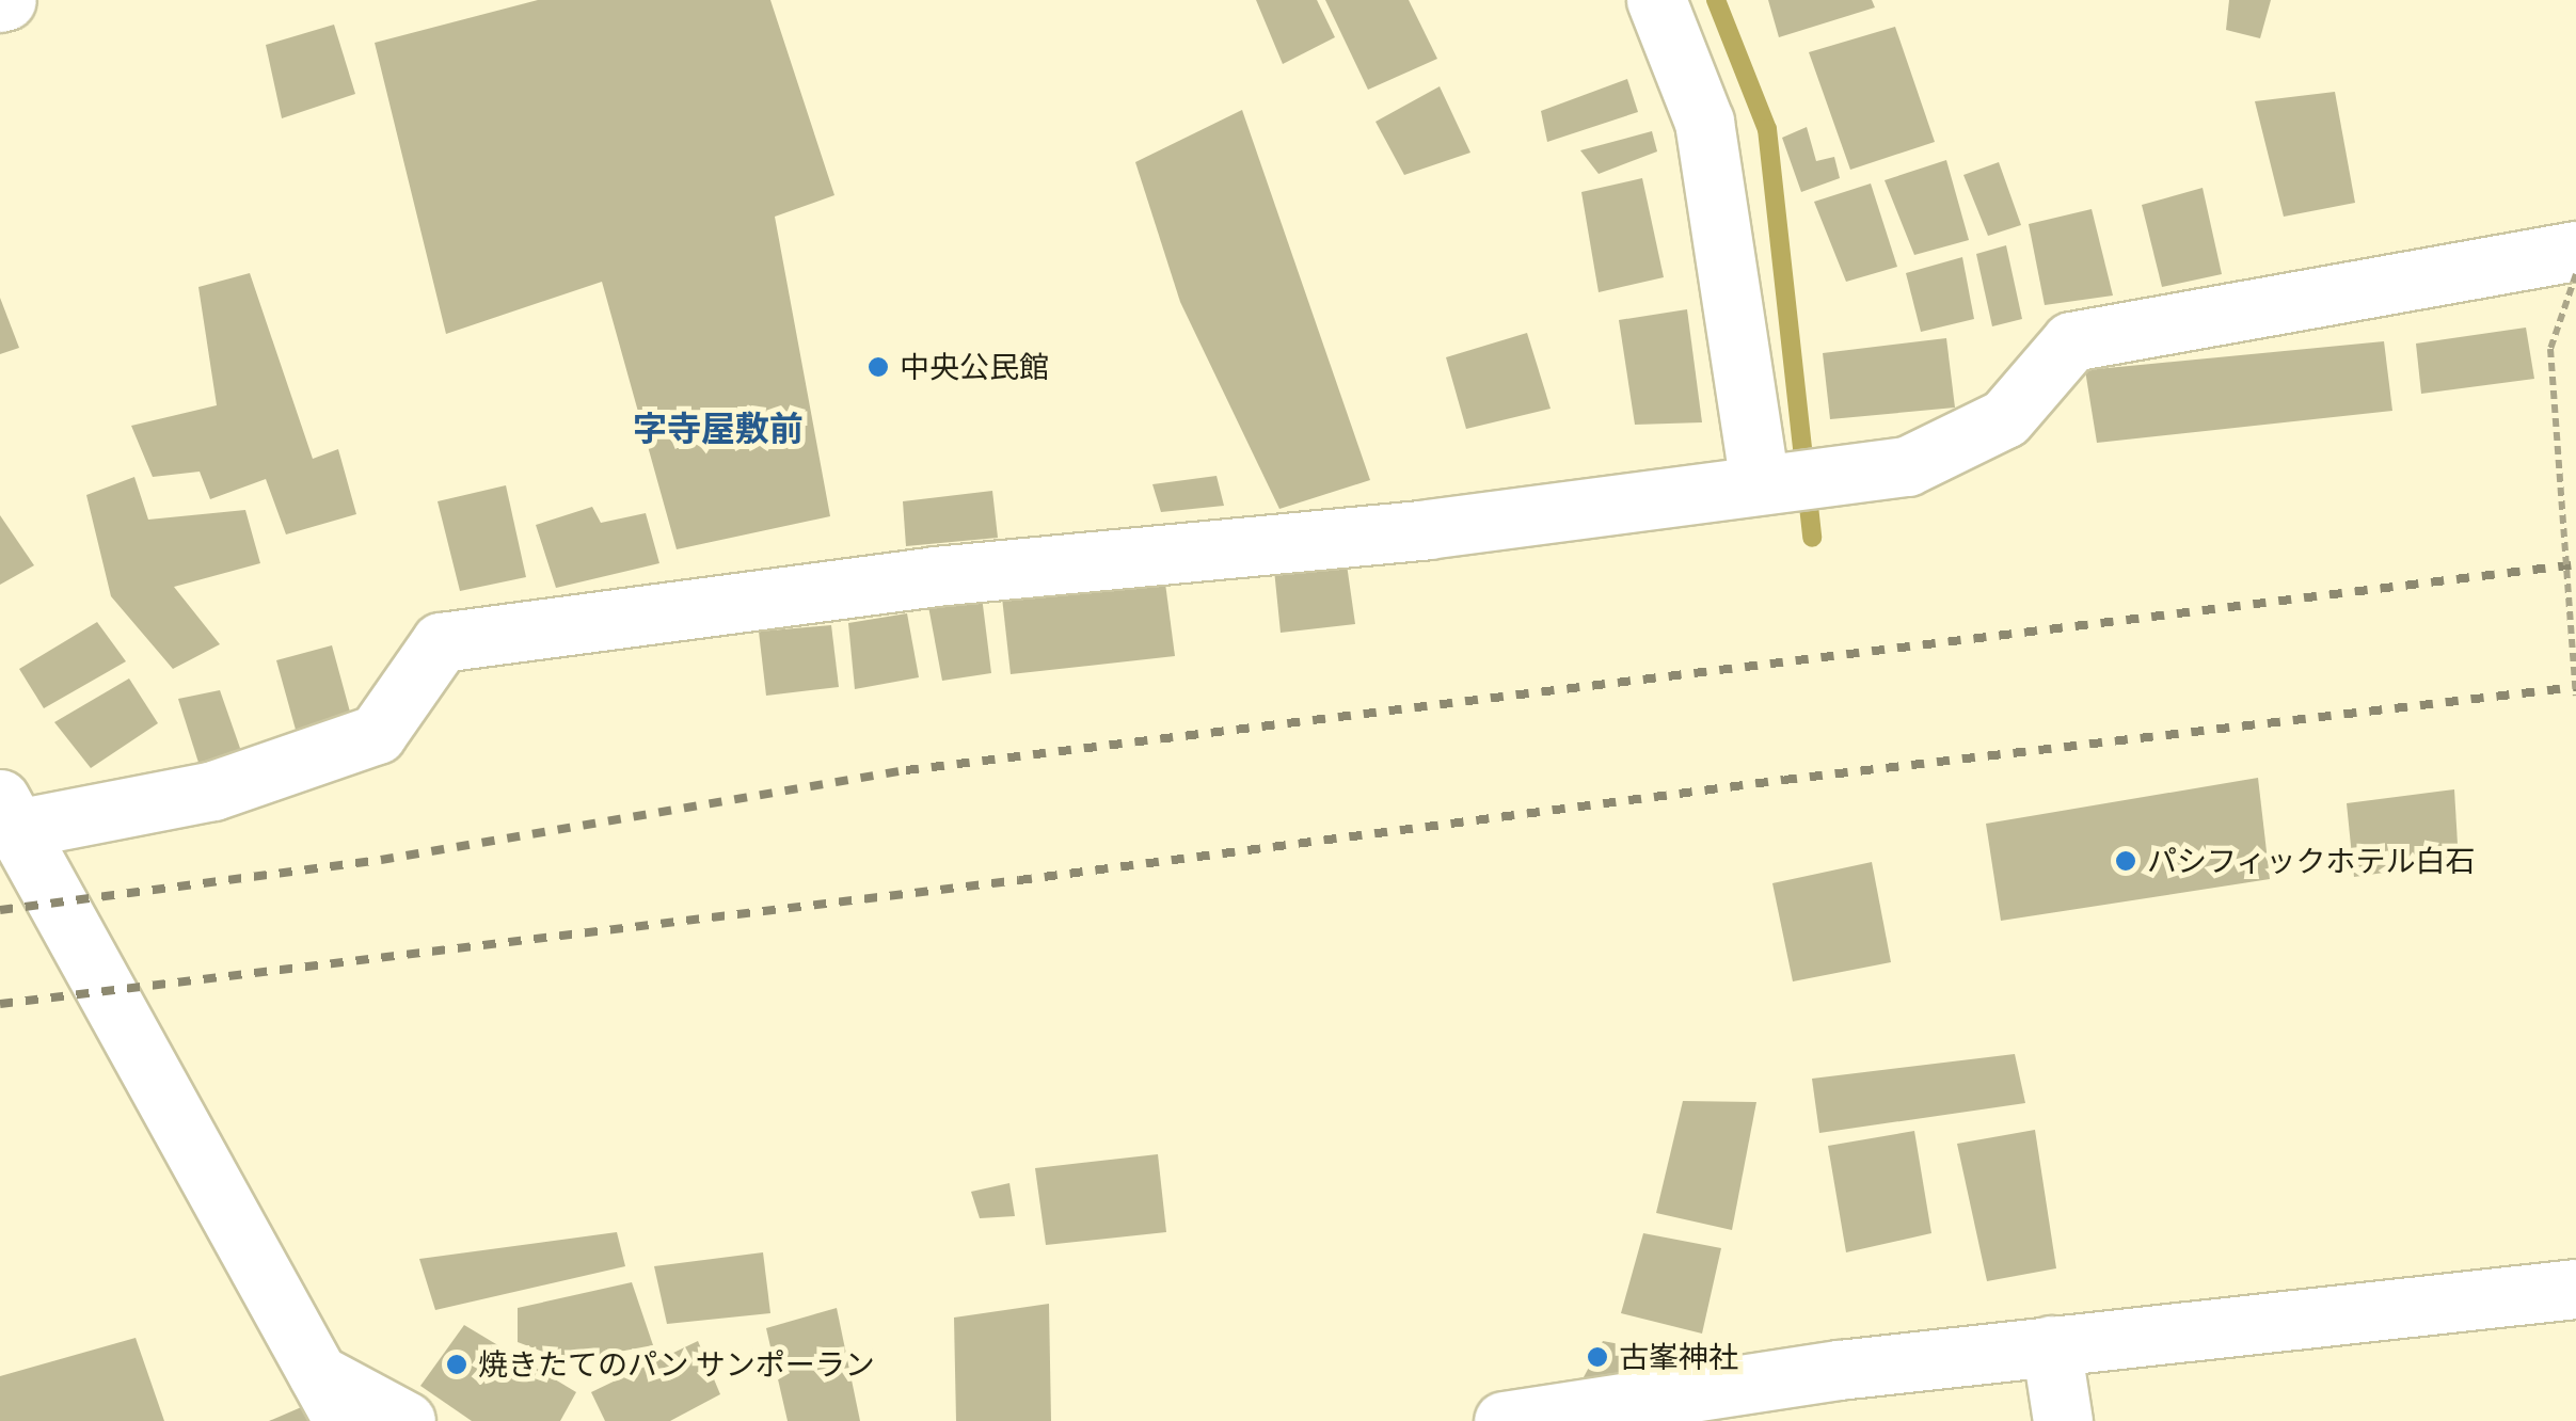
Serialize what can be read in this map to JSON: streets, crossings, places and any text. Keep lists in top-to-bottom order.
{
  "districts": ["字寺屋敷前"],
  "places": [
    "中央公民館",
    "パシフィックホテル白石",
    "古峯神社",
    "焼きたてのパン サンポーラン"
  ]
}
